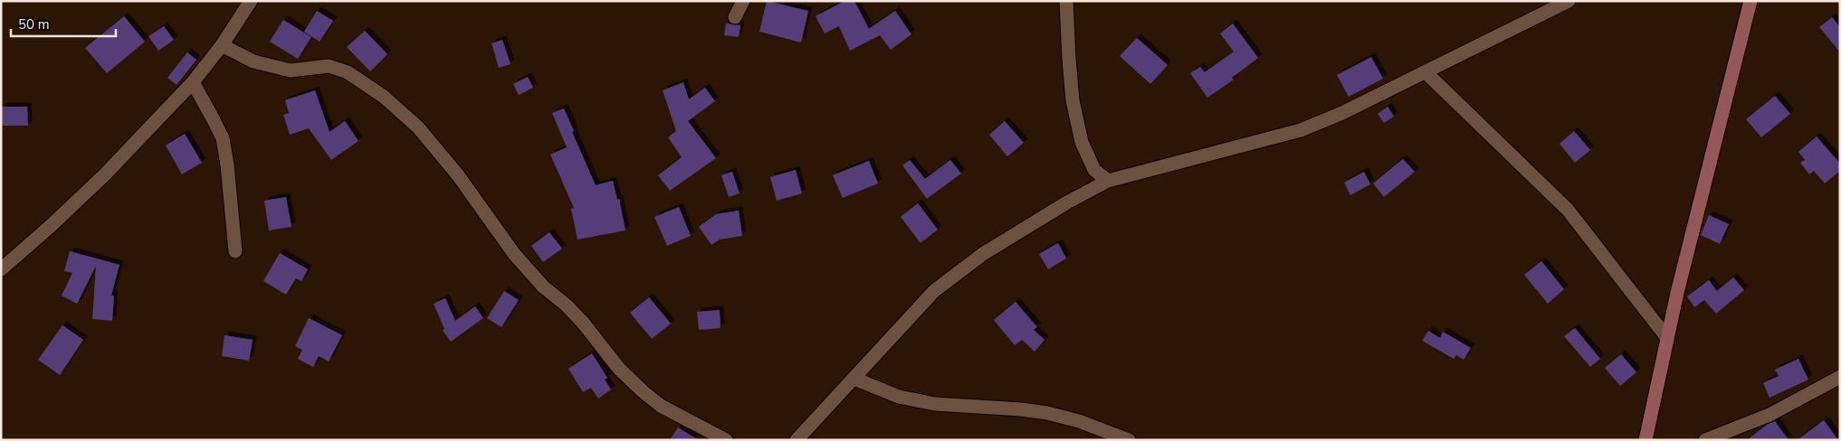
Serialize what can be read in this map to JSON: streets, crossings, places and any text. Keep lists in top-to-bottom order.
{
  "scale_bar": "50 m"
}
